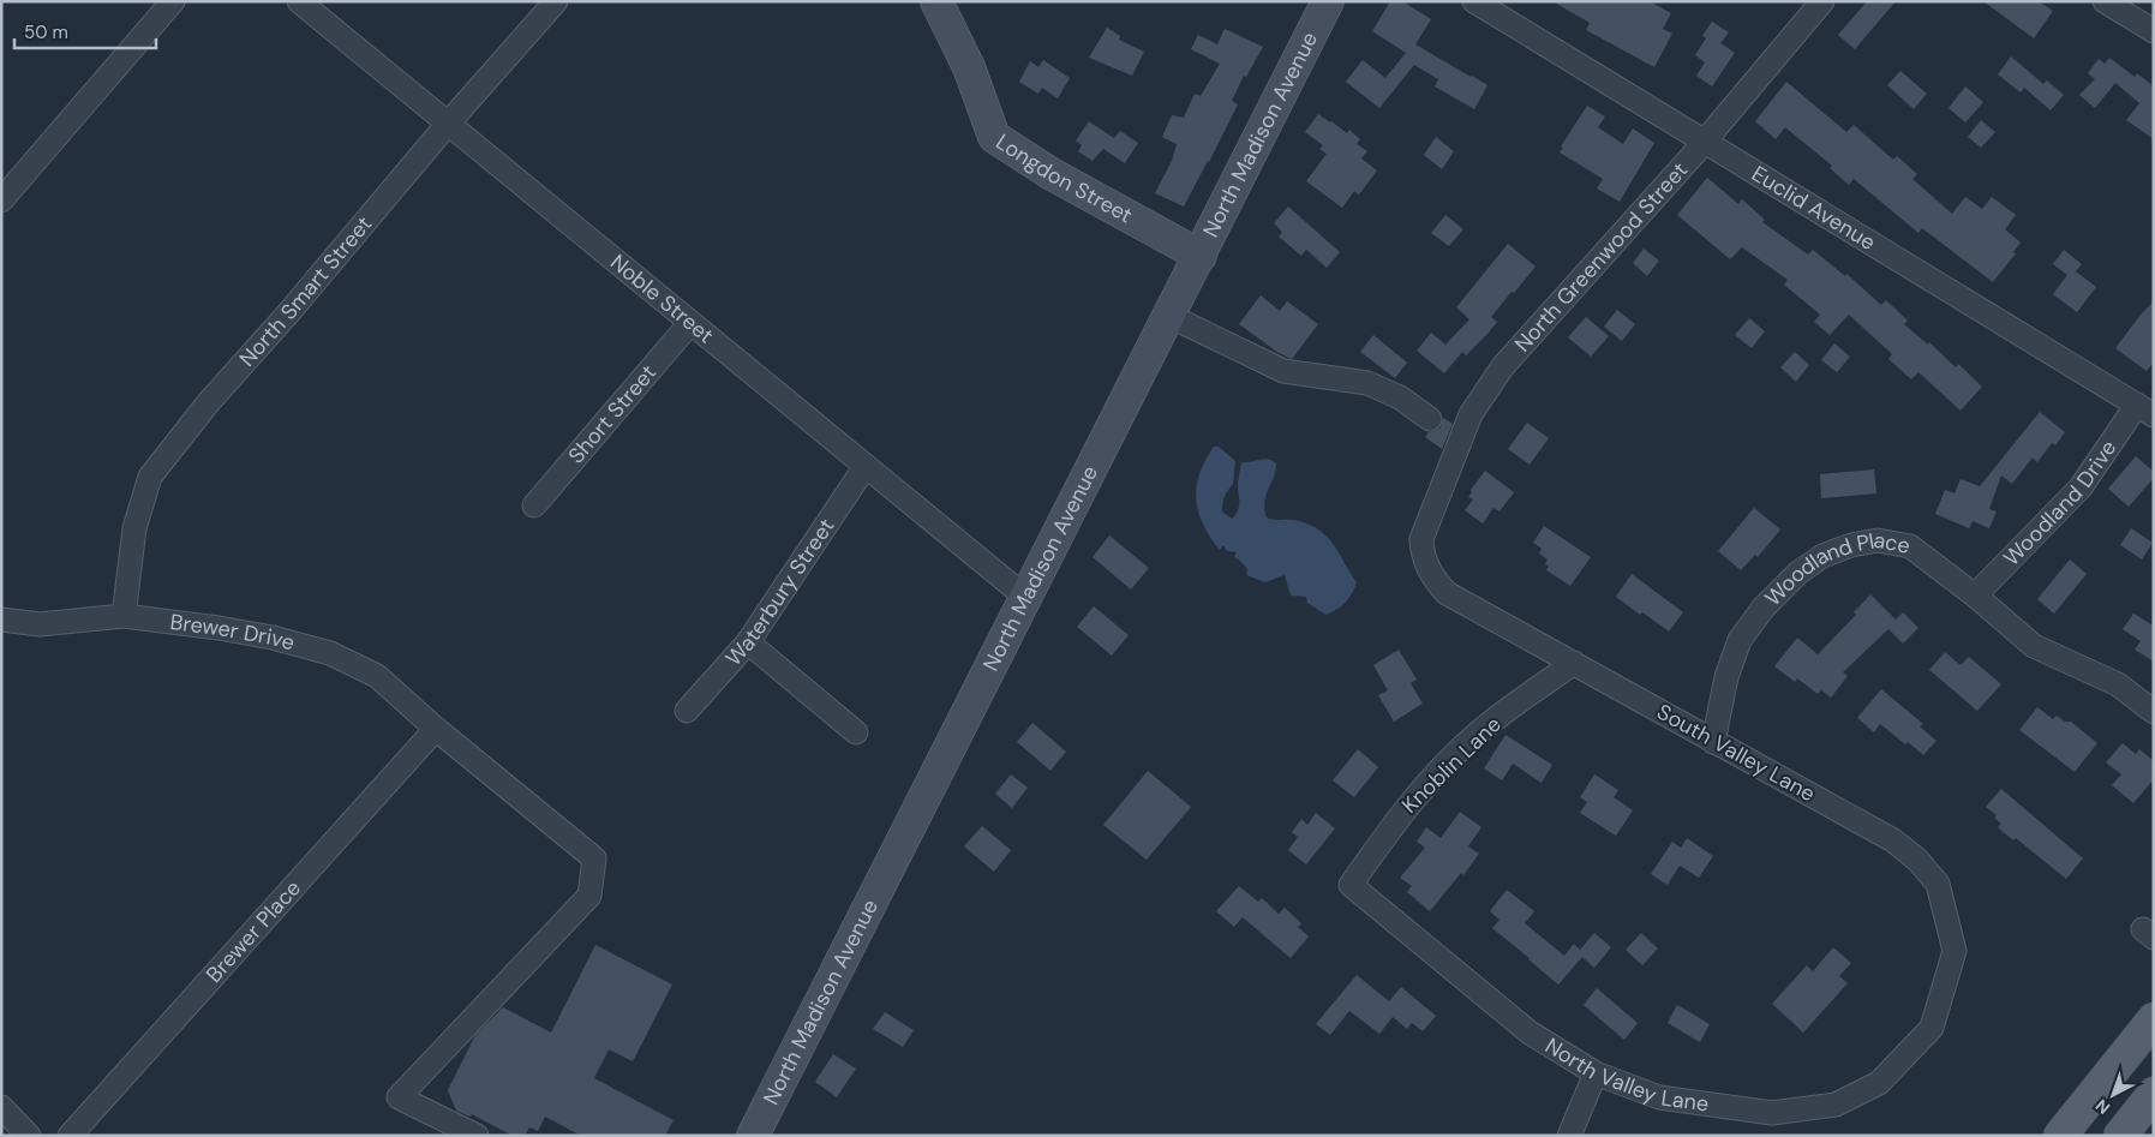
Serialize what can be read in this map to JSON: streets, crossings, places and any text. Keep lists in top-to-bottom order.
{
  "streets": {
    "main road": ["North Madison Avenue", "Longdon Street"],
    "street": [
      "Euclid Avenue",
      "North Greenwood Street",
      "North Smart Street",
      "Noble Street",
      "Short Street",
      "Woodland Drive",
      "Woodland Place",
      "Waterbury Street",
      "Brewer Drive",
      "South Valley Lane",
      "Knoblin Lane",
      "Brewer Place",
      "North Valley Lane"
    ]
  },
  "crossings": [
    ["North Madison Avenue", "Longdon Street"],
    ["North Madison Avenue", "Noble Street"],
    ["Euclid Avenue", "North Greenwood Street"],
    ["Euclid Avenue", "Woodland Drive"],
    ["North Greenwood Street", "South Valley Lane"],
    ["North Smart Street", "Noble Street"],
    ["North Smart Street", "Brewer Drive"],
    ["Noble Street", "Short Street"],
    ["Noble Street", "Waterbury Street"],
    ["Woodland Drive", "Woodland Place"],
    ["Woodland Place", "South Valley Lane"],
    ["Brewer Drive", "Brewer Place"],
    ["South Valley Lane", "Knoblin Lane"],
    ["South Valley Lane", "North Valley Lane"],
    ["Knoblin Lane", "North Valley Lane"]
  ],
  "scale_bar": "50 m",
  "north": "bottom left"
}
